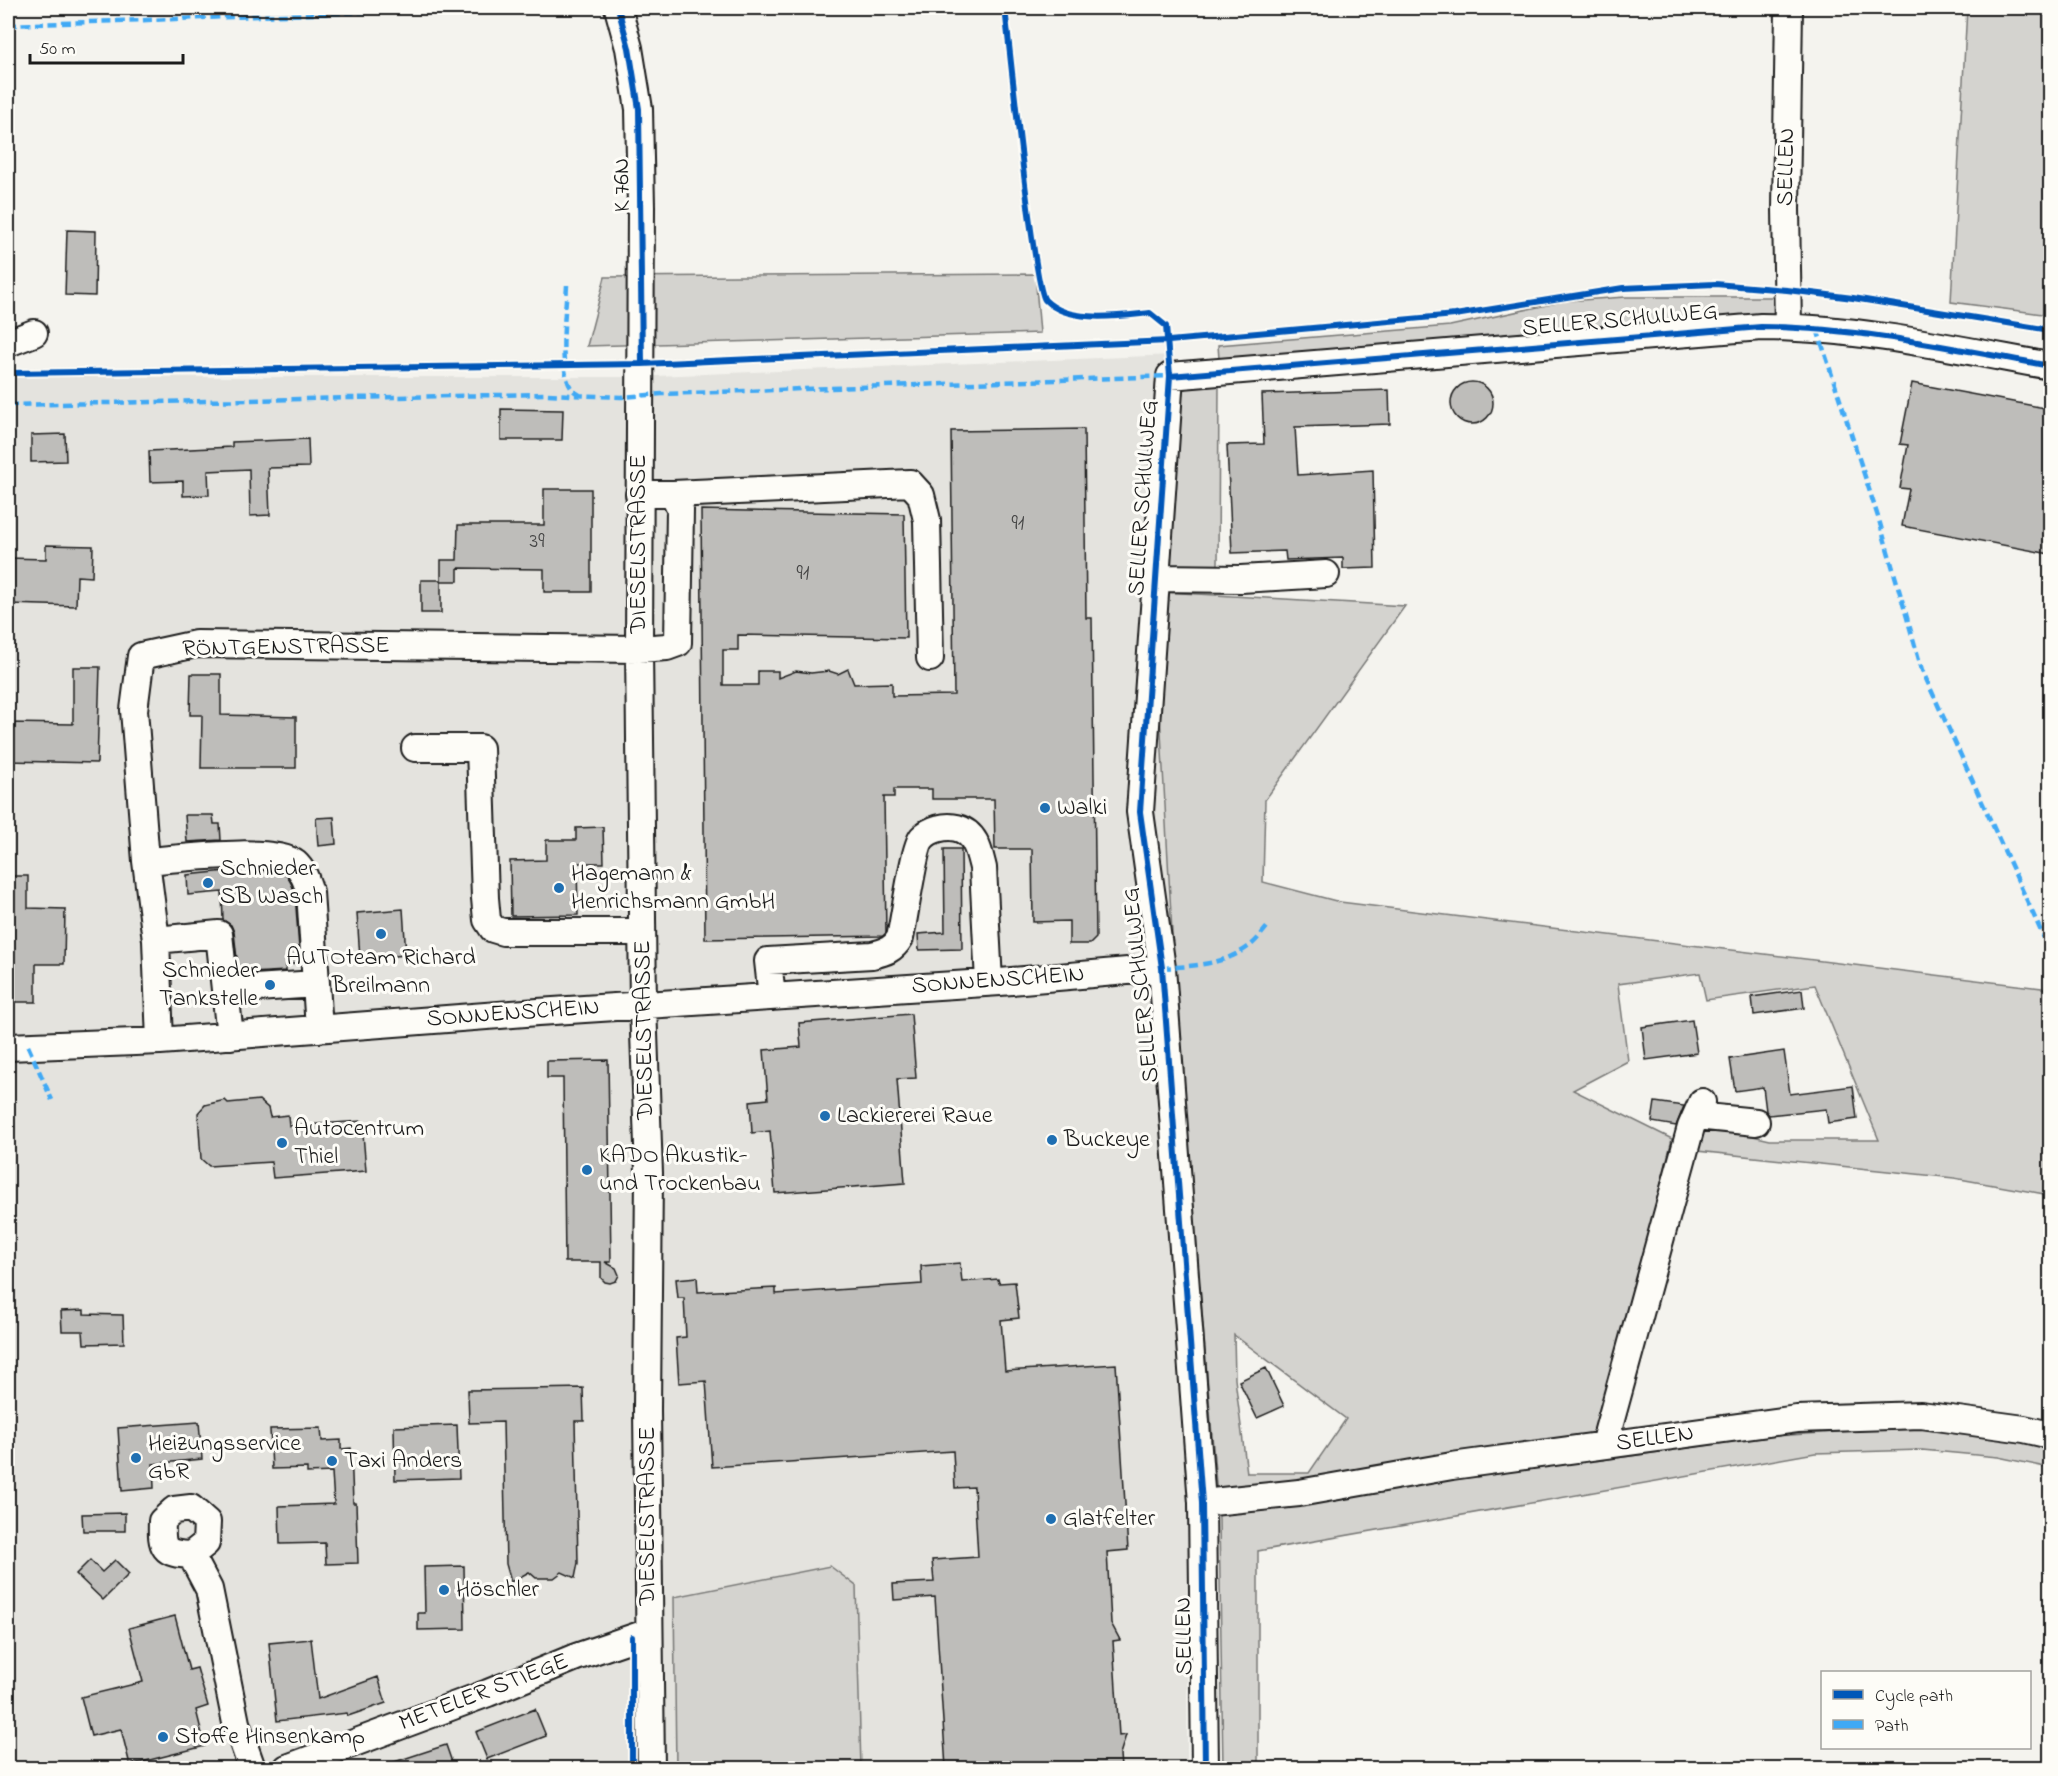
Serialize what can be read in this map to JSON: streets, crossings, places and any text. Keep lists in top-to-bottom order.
{
  "streets": {
    "street": [
      "SELLEN",
      "K 76N",
      "SELLER SCHULWEG",
      "DIESELSTRASSE",
      "RÖNTGENSTRASSE",
      "SONNENSCHEIN",
      "METELER STIEGE"
    ]
  },
  "crossings": [
    ["SELLEN", "SELLER SCHULWEG"],
    ["K 76N", "DIESELSTRASSE"],
    ["SELLER SCHULWEG", "SONNENSCHEIN"],
    ["DIESELSTRASSE", "RÖNTGENSTRASSE"],
    ["DIESELSTRASSE", "SONNENSCHEIN"],
    ["DIESELSTRASSE", "METELER STIEGE"],
    ["RÖNTGENSTRASSE", "SONNENSCHEIN"]
  ],
  "places": [
    "Walki",
    "Schnieder SB Wasch",
    "Hagemann & Henrichsmann GmbH",
    "AUTOteam Richard Breilmann",
    "Schnieder Tankstelle",
    "Lackiererei Raue",
    "Buckeye",
    "Autocentrum Thiel",
    "KADO Akustik- und Trockenbau",
    "Heizungsservice GbR",
    "Taxi Anders",
    "Glatfelter",
    "Höschler",
    "Stoffe Hinsenkamp"
  ],
  "house_numbers": ["91", "39", "91"],
  "legend": ["Cycle path", "Path"],
  "scale_bar": "50 m"
}
